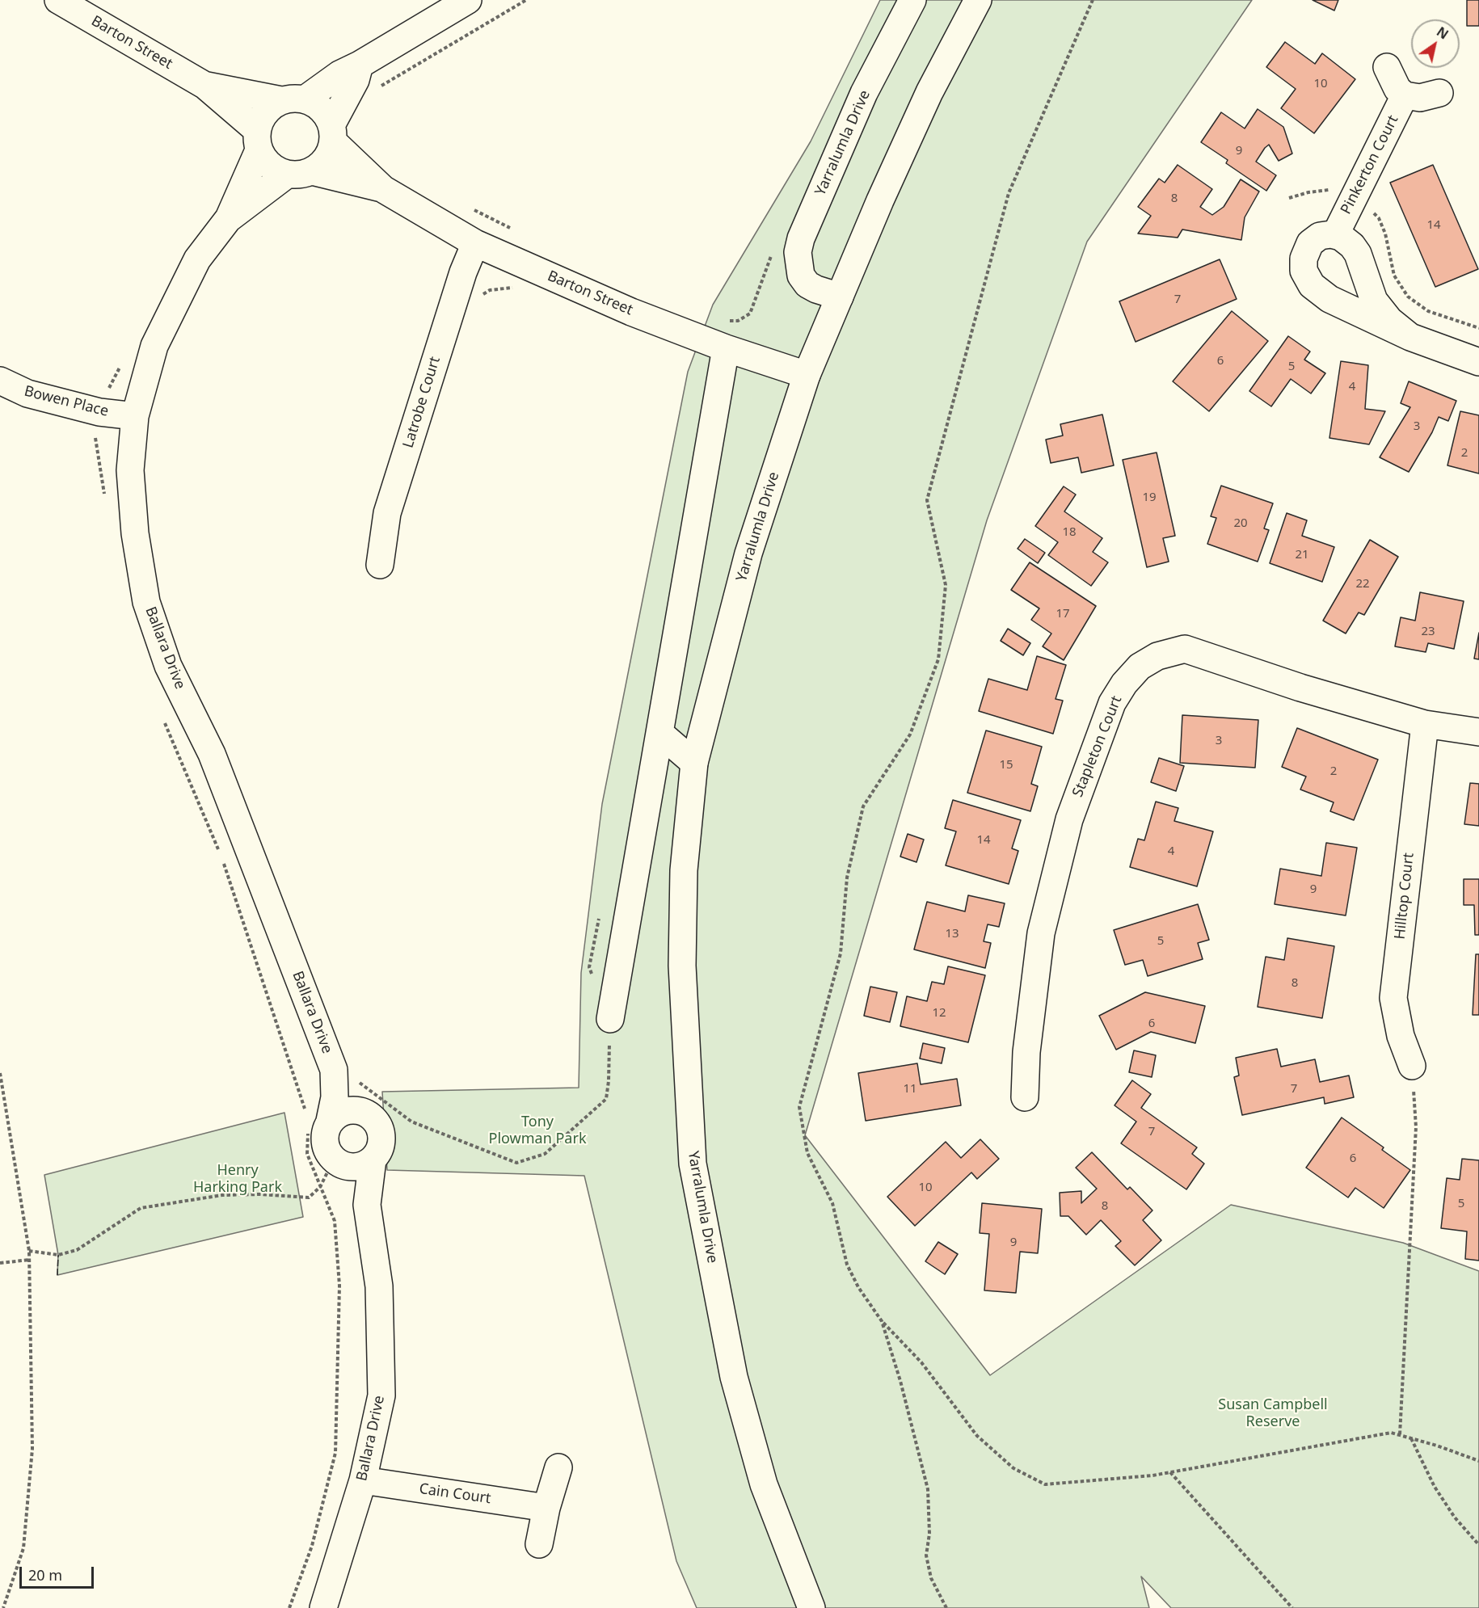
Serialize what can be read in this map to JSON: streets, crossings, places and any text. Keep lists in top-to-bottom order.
{
  "streets": {
    "street": [
      "Barton Street",
      "Yarralumla Drive",
      "Pinkerton Court",
      "Bowen Place",
      "Latrobe Court",
      "Ballara Drive",
      "Stapleton Court",
      "Hilltop Court",
      "Cain Court"
    ]
  },
  "crossings": [
    ["Barton Street", "Yarralumla Drive"],
    ["Barton Street", "Latrobe Court"],
    ["Barton Street", "Ballara Drive"],
    ["Bowen Place", "Ballara Drive"],
    ["Ballara Drive", "Cain Court"],
    ["Stapleton Court", "Hilltop Court"]
  ],
  "parks": ["Tony Plowman Park", "Henry Harking Park", "Susan Campbell Reserve"],
  "house_numbers": [
    "10",
    "9",
    "8",
    "14",
    "7",
    "6",
    "5",
    "4",
    "3",
    "2",
    "19",
    "20",
    "18",
    "21",
    "22",
    "17",
    "23",
    "3",
    "15",
    "2",
    "14",
    "4",
    "9",
    "13",
    "5",
    "8",
    "12",
    "6",
    "11",
    "7",
    "7",
    "6",
    "10",
    "5",
    "8",
    "9"
  ],
  "scale_bar": "20 m",
  "north": "top right"
}
